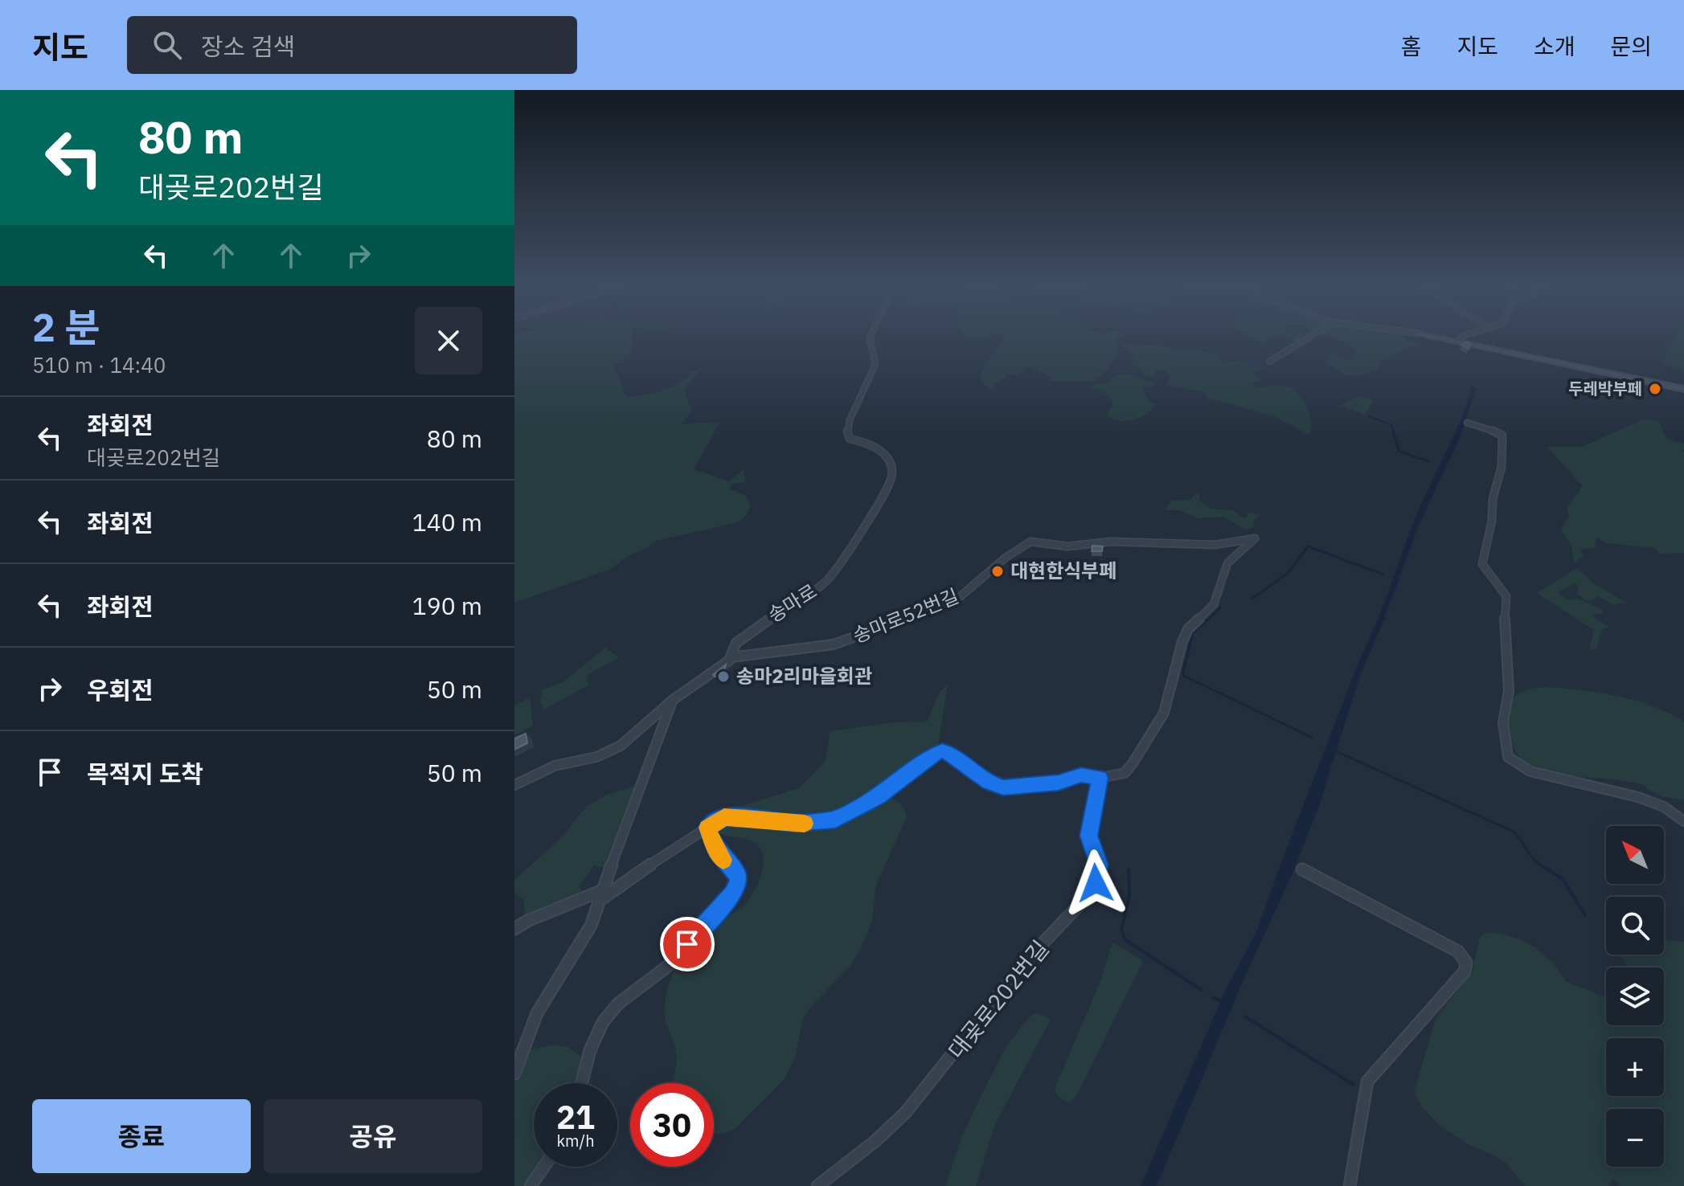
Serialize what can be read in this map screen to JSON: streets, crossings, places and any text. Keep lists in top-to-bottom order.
{
  "streets": {
    "street": ["송마로", "송마로52번길", "대곶로202번길"]
  },
  "crossings": [
    ["송마로", "송마로52번길"],
    ["송마로52번길", "대곶로202번길"]
  ],
  "places": ["두레박부페", "대현한식부페", "송마2리마을회관"],
  "north": "top left",
  "page": {
    "header": "지도",
    "search": "장소 검색",
    "nav": [
      "홈",
      "지도",
      "소개",
      "문의"
    ],
    "turn": ["80 m", "대곶로202번길"],
    "heading": ["2 분", "510 m · 14:40"],
    "list": [
      {
        "name": "좌회전",
        "note": "대곶로202번길",
        "value": "80 m"
      },
      {
        "name": "좌회전",
        "value": "140 m"
      },
      {
        "name": "좌회전",
        "value": "190 m"
      },
      {
        "name": "우회전",
        "value": "50 m"
      },
      {
        "name": "목적지 도착",
        "value": "50 m"
      }
    ],
    "map_buttons": ["+", "−"],
    "speed": "21 km/h",
    "limit": "30",
    "buttons": ["종료", "공유"]
  }
}
